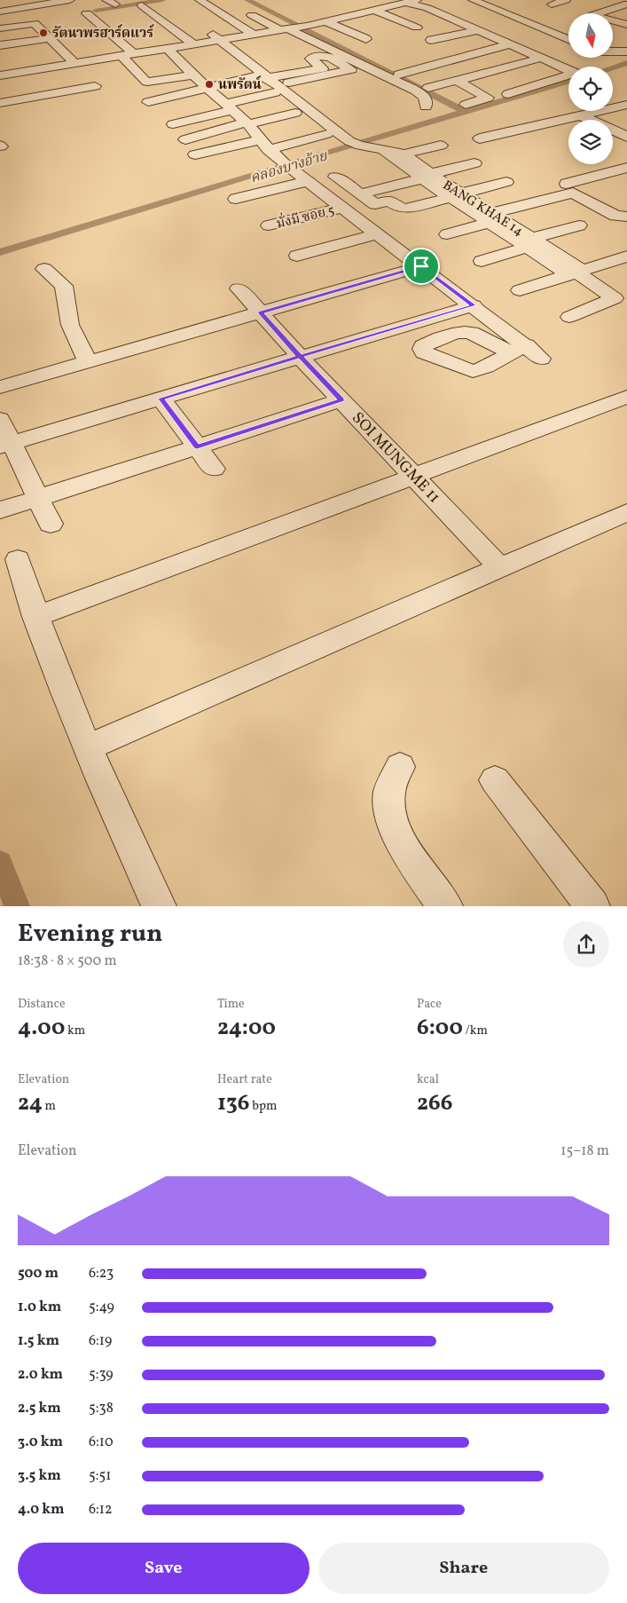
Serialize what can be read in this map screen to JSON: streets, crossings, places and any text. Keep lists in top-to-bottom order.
{
  "streets": {
    "street": ["BANG KHAE 14", "มั่งมี ซอย 5", "SOI MUNGME 11"]
  },
  "water": ["คลองบางอ้าย"],
  "places": ["รัตนาพรฮาร์ดแวร์", "นพรัตน์"],
  "north": "bottom",
  "page": {
    "heading": ["Evening run", "18:38 · 8 × 500 m"],
    "stats": [
      ["Distance", "4.00 km"],
      ["Time", "24:00"],
      ["Pace", "6:00 /km"],
      ["Elevation", "24 m"],
      ["Heart rate", "136 bpm"],
      ["kcal", "266"]
    ],
    "chart": ["Elevation", "15–18 m"],
    "list": [
      {
        "name": "500 m",
        "note": "6:23"
      },
      {
        "name": "1.0 km",
        "note": "5:49"
      },
      {
        "name": "1.5 km",
        "note": "6:19"
      },
      {
        "name": "2.0 km",
        "note": "5:39"
      },
      {
        "name": "2.5 km",
        "note": "5:38"
      },
      {
        "name": "3.0 km",
        "note": "6:10"
      },
      {
        "name": "3.5 km",
        "note": "5:51"
      },
      {
        "name": "4.0 km",
        "note": "6:12"
      }
    ],
    "buttons": ["Save", "Share"]
  }
}
